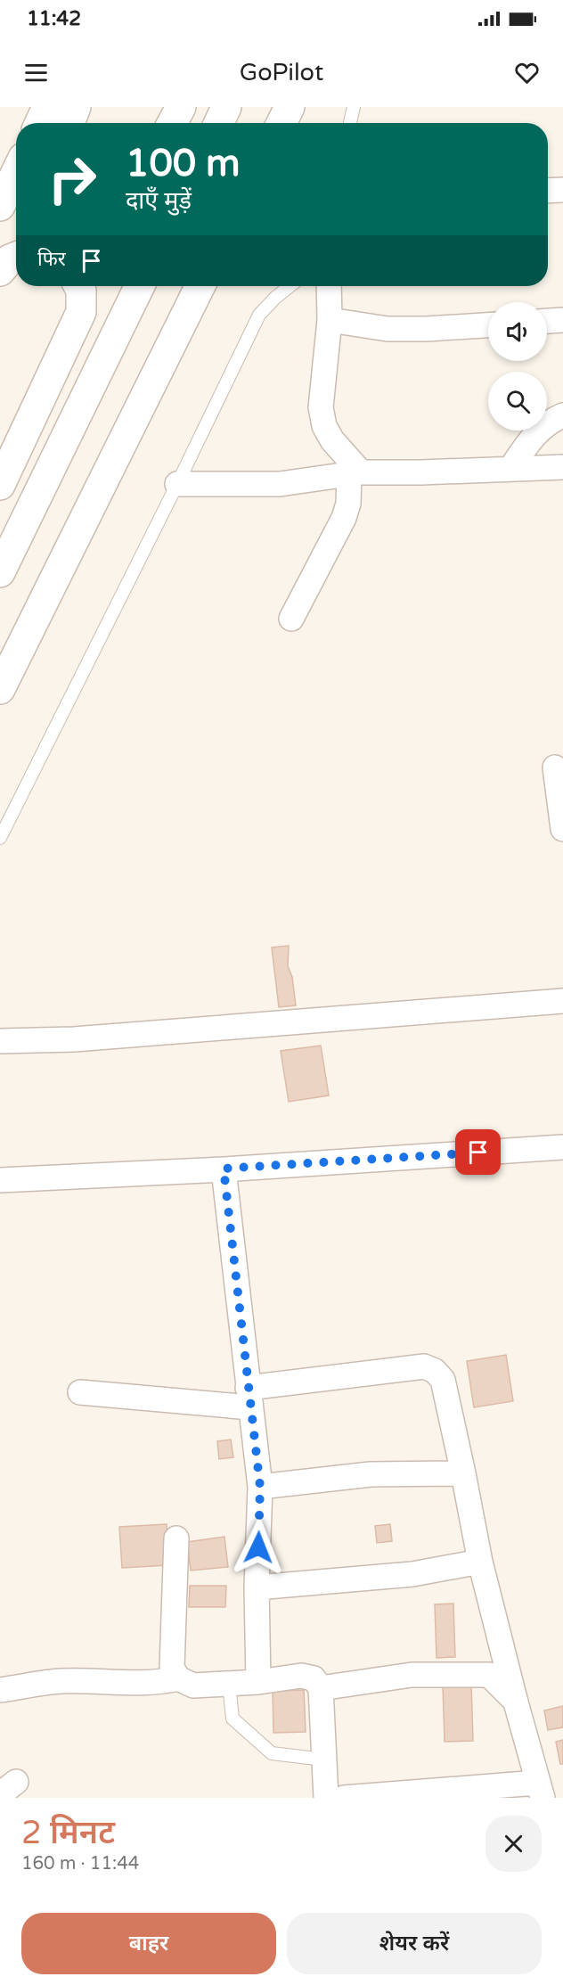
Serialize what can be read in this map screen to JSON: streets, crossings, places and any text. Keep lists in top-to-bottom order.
{
  "page": {
    "status": "11:42",
    "header": "GoPilot",
    "turn": ["100 m", "दाएँ मुड़ें"],
    "then": "फिर",
    "heading": ["2 मिनट", "160 m · 11:44"],
    "buttons": ["बाहर", "शेयर करें"]
  }
}
